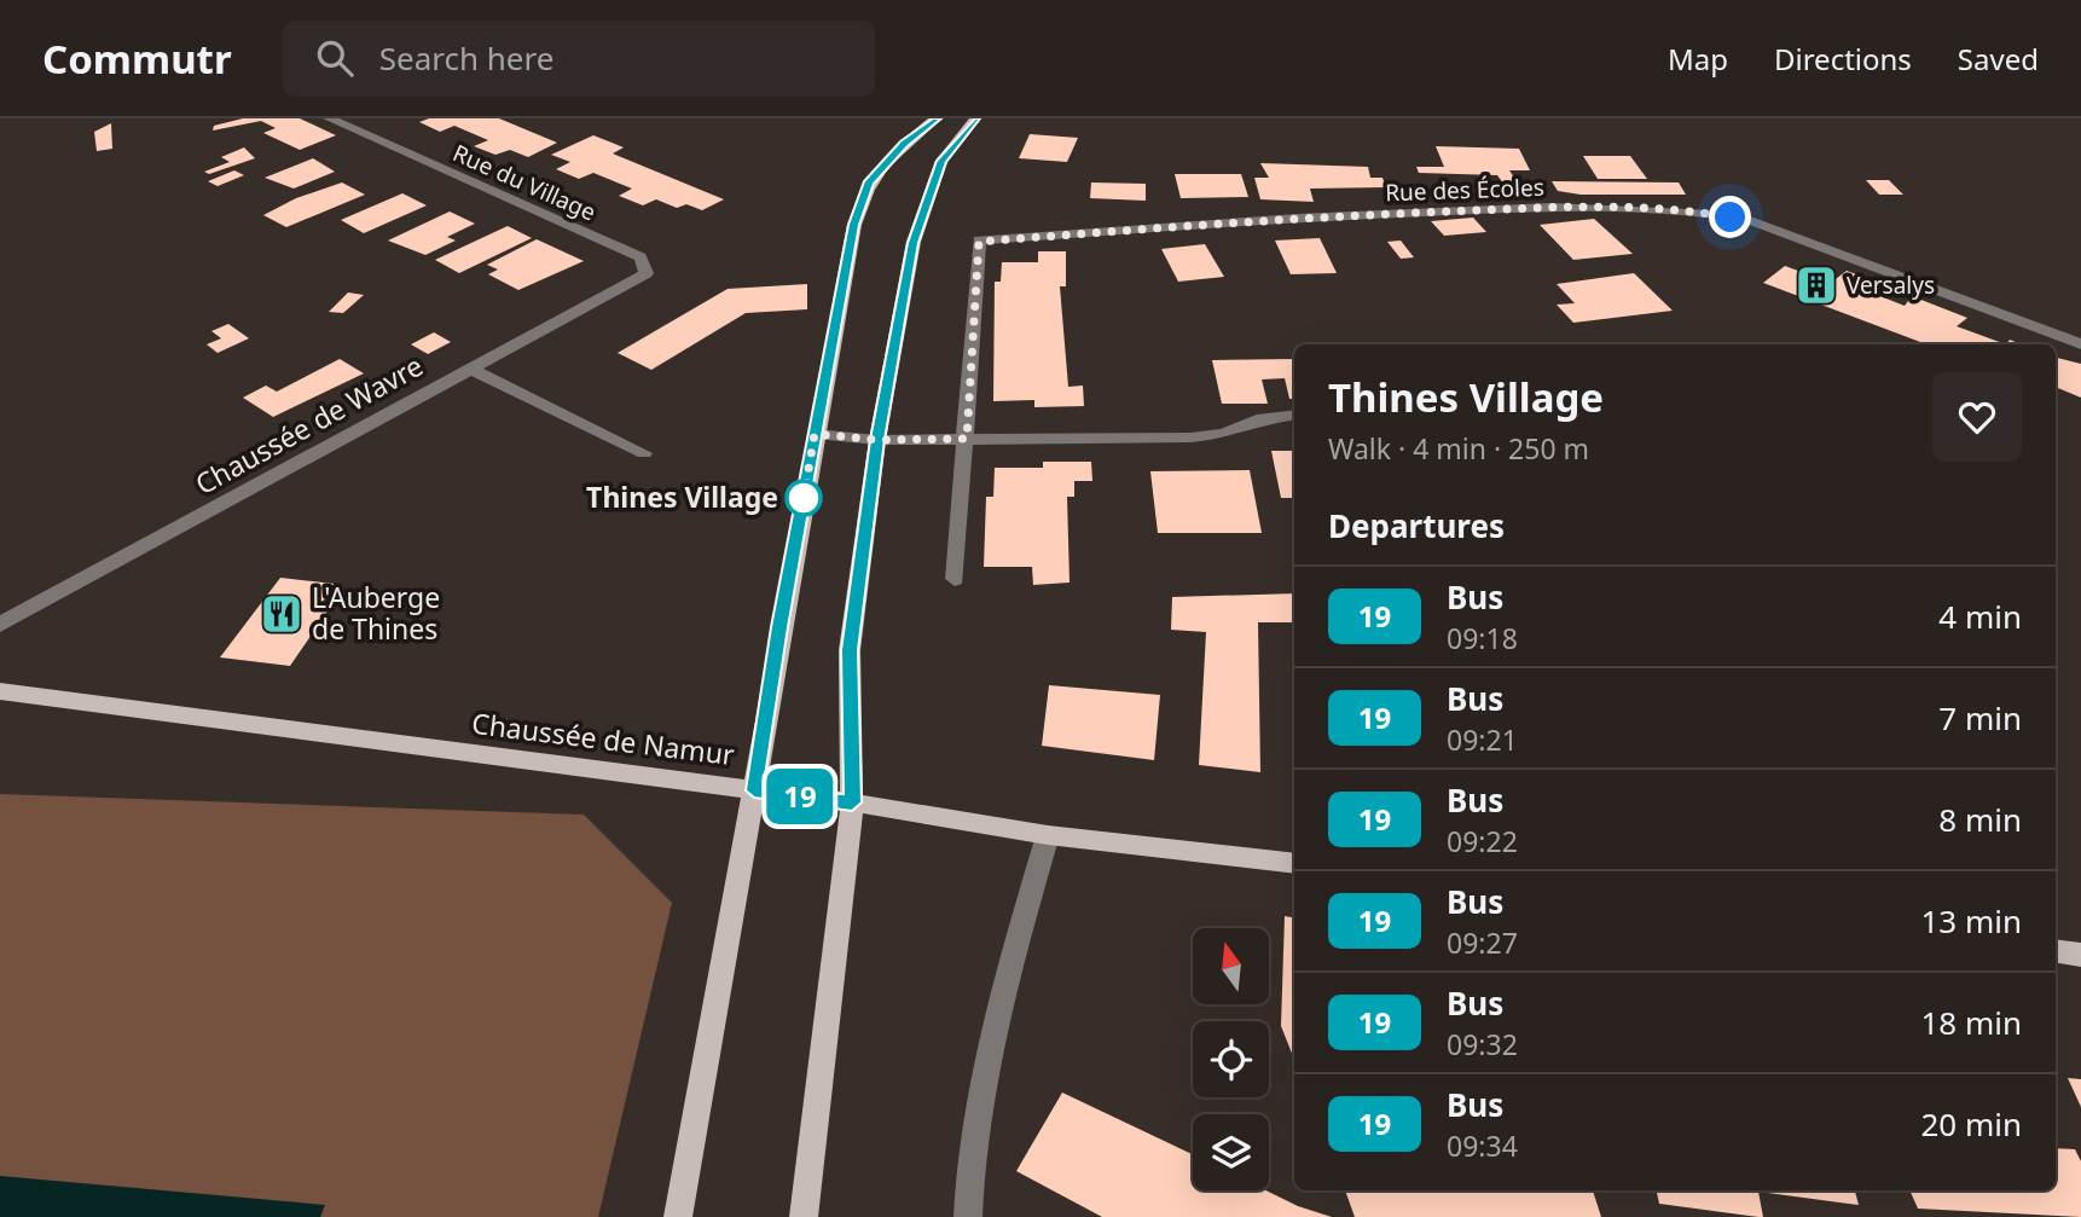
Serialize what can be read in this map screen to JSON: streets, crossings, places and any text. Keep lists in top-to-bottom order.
{
  "streets": {
    "main road": ["Chaussée de Namur"],
    "street": ["Rue du Village", "Rue des Écoles", "Chaussée de Wavre"]
  },
  "crossings": [
    ["Rue du Village", "Chaussée de Wavre"]
  ],
  "places": {
    "building": ["Versalys"],
    "other": ["Thines Village"],
    "restaurant": ["L'Auberge de Thines"]
  },
  "lines": ["bus line 19"],
  "north": "top",
  "page": {
    "header": "Commutr",
    "search": "Search here",
    "nav": ["Map", "Directions", "Saved"],
    "on_map": "19",
    "heading": [
      ["Thines Village", "Walk · 4 min · 250 m"],
      "Departures"
    ],
    "list": [
      {
        "mark": "19",
        "name": "Bus",
        "note": "09:18",
        "value": "4 min"
      },
      {
        "mark": "19",
        "name": "Bus",
        "note": "09:21",
        "value": "7 min"
      },
      {
        "mark": "19",
        "name": "Bus",
        "note": "09:22",
        "value": "8 min"
      },
      {
        "mark": "19",
        "name": "Bus",
        "note": "09:27",
        "value": "13 min"
      },
      {
        "mark": "19",
        "name": "Bus",
        "note": "09:32",
        "value": "18 min"
      },
      {
        "mark": "19",
        "name": "Bus",
        "note": "09:34",
        "value": "20 min"
      }
    ]
  }
}
